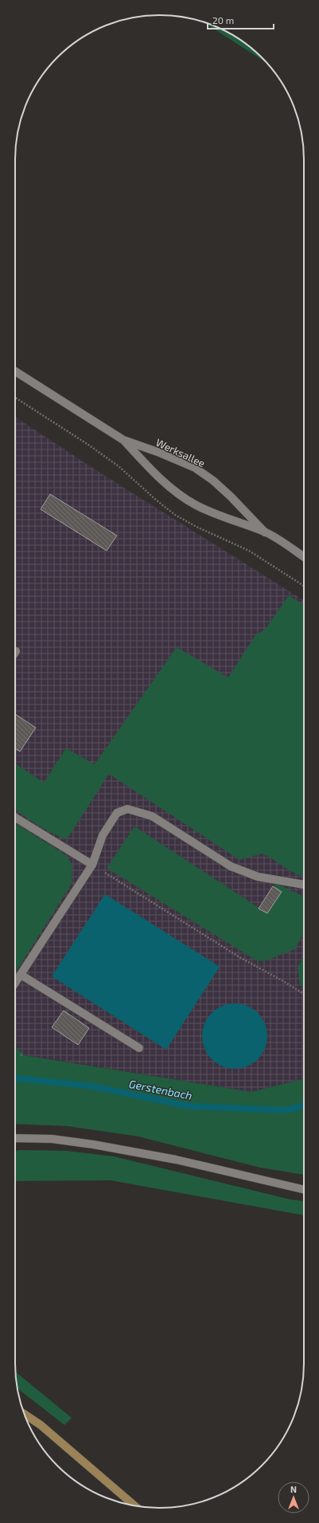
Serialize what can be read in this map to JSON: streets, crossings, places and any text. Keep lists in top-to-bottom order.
{
  "streets": {
    "street": ["Werksallee"]
  },
  "water": ["Gerstenbach"],
  "scale_bar": "20 m",
  "north": "top"
}
